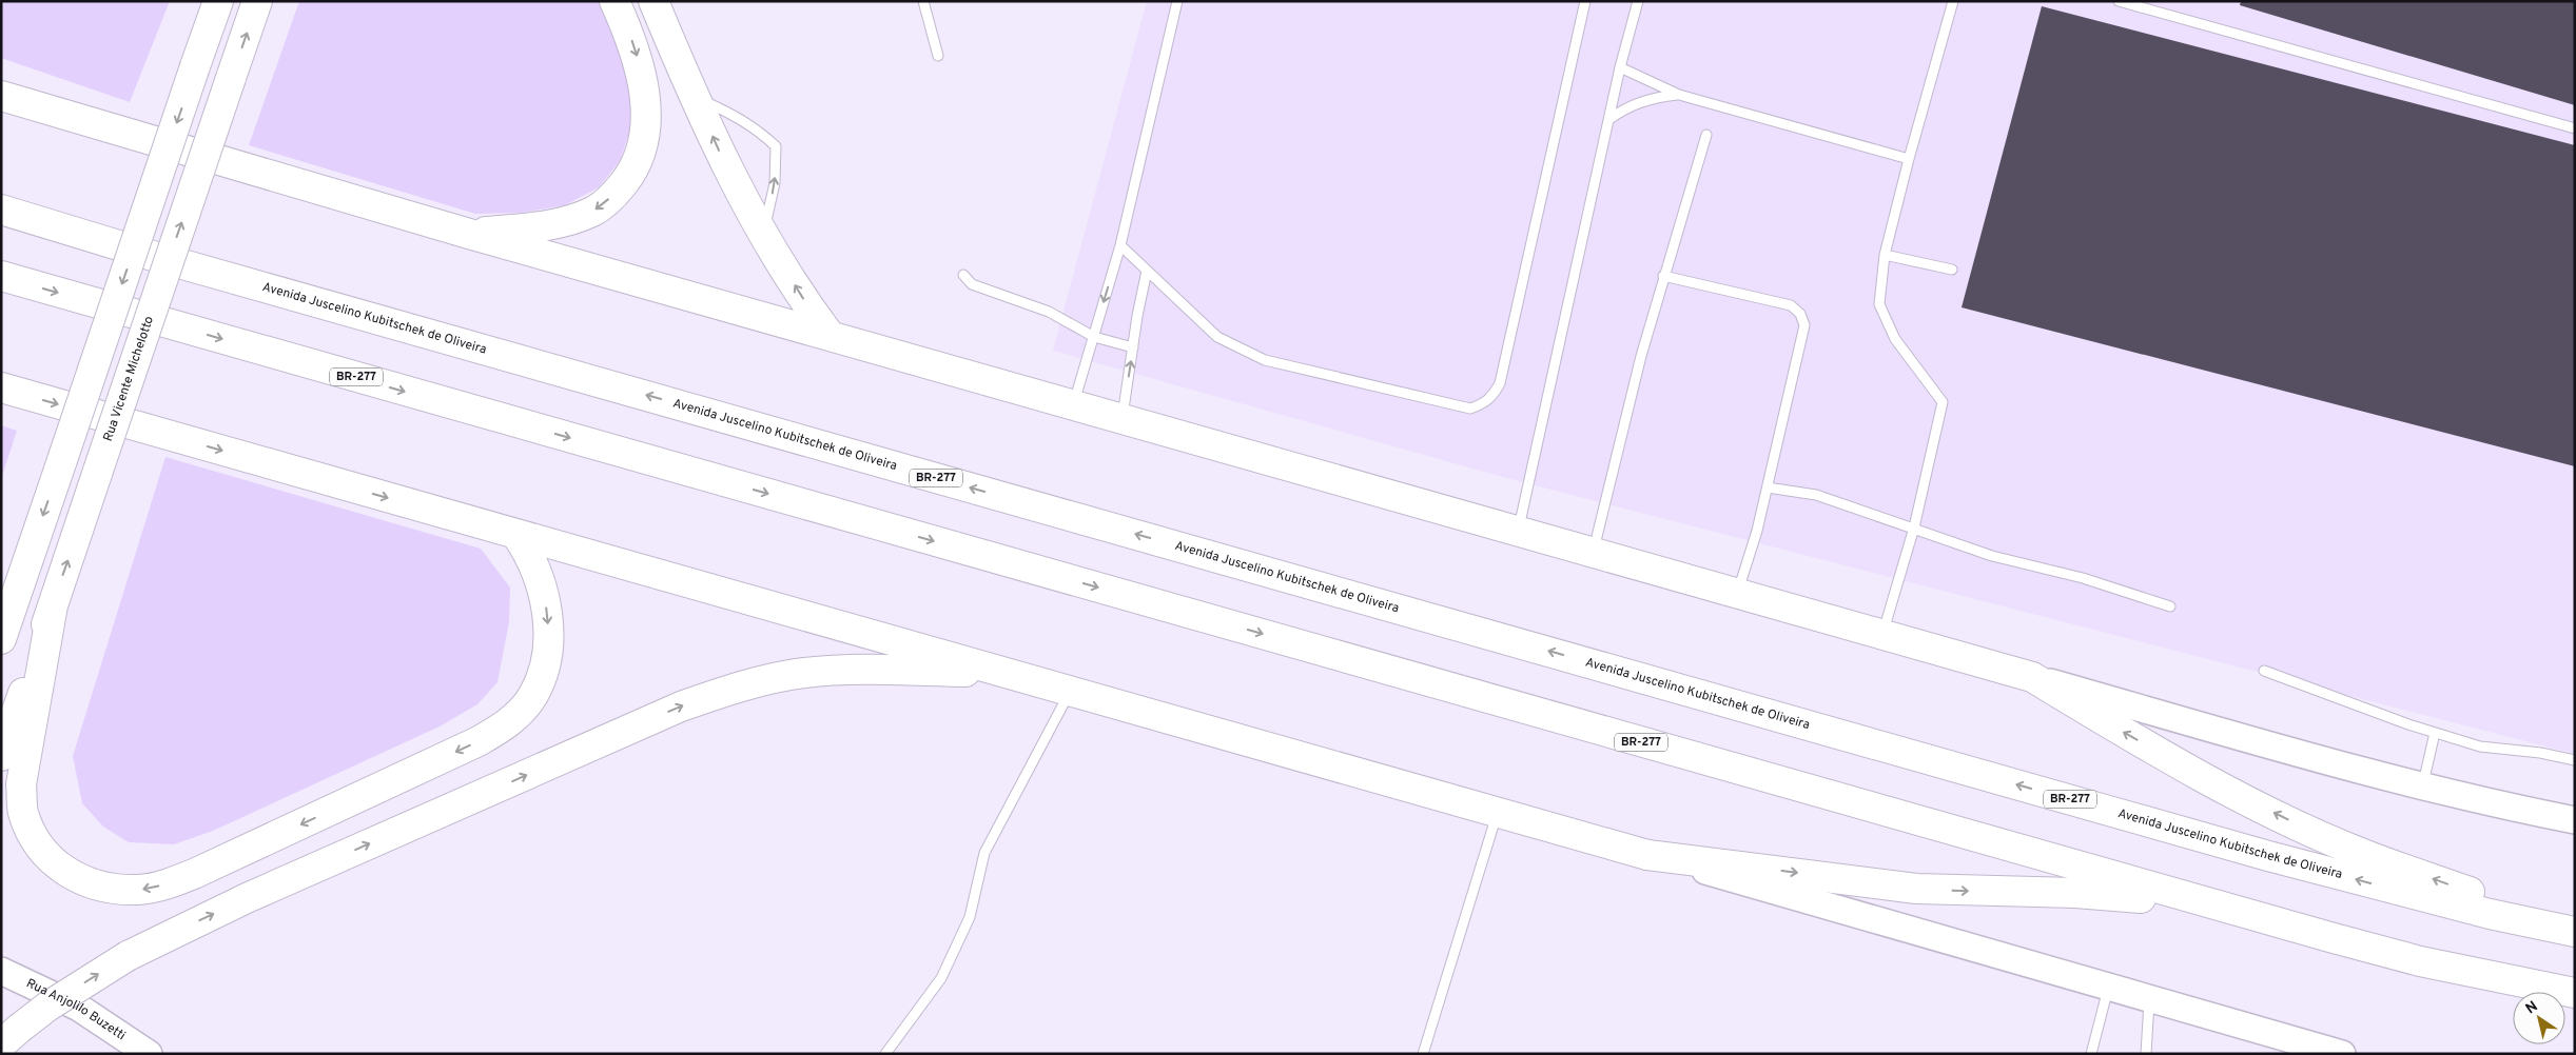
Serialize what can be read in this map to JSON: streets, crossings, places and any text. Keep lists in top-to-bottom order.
{
  "streets": {
    "main road": [
      "Avenida Juscelino Kubitschek de Oliveira",
      "BR-277",
      "Rua Vicente Michelotto",
      "Rua Anjolilo Buzetti"
    ]
  },
  "north": "top left"
}
